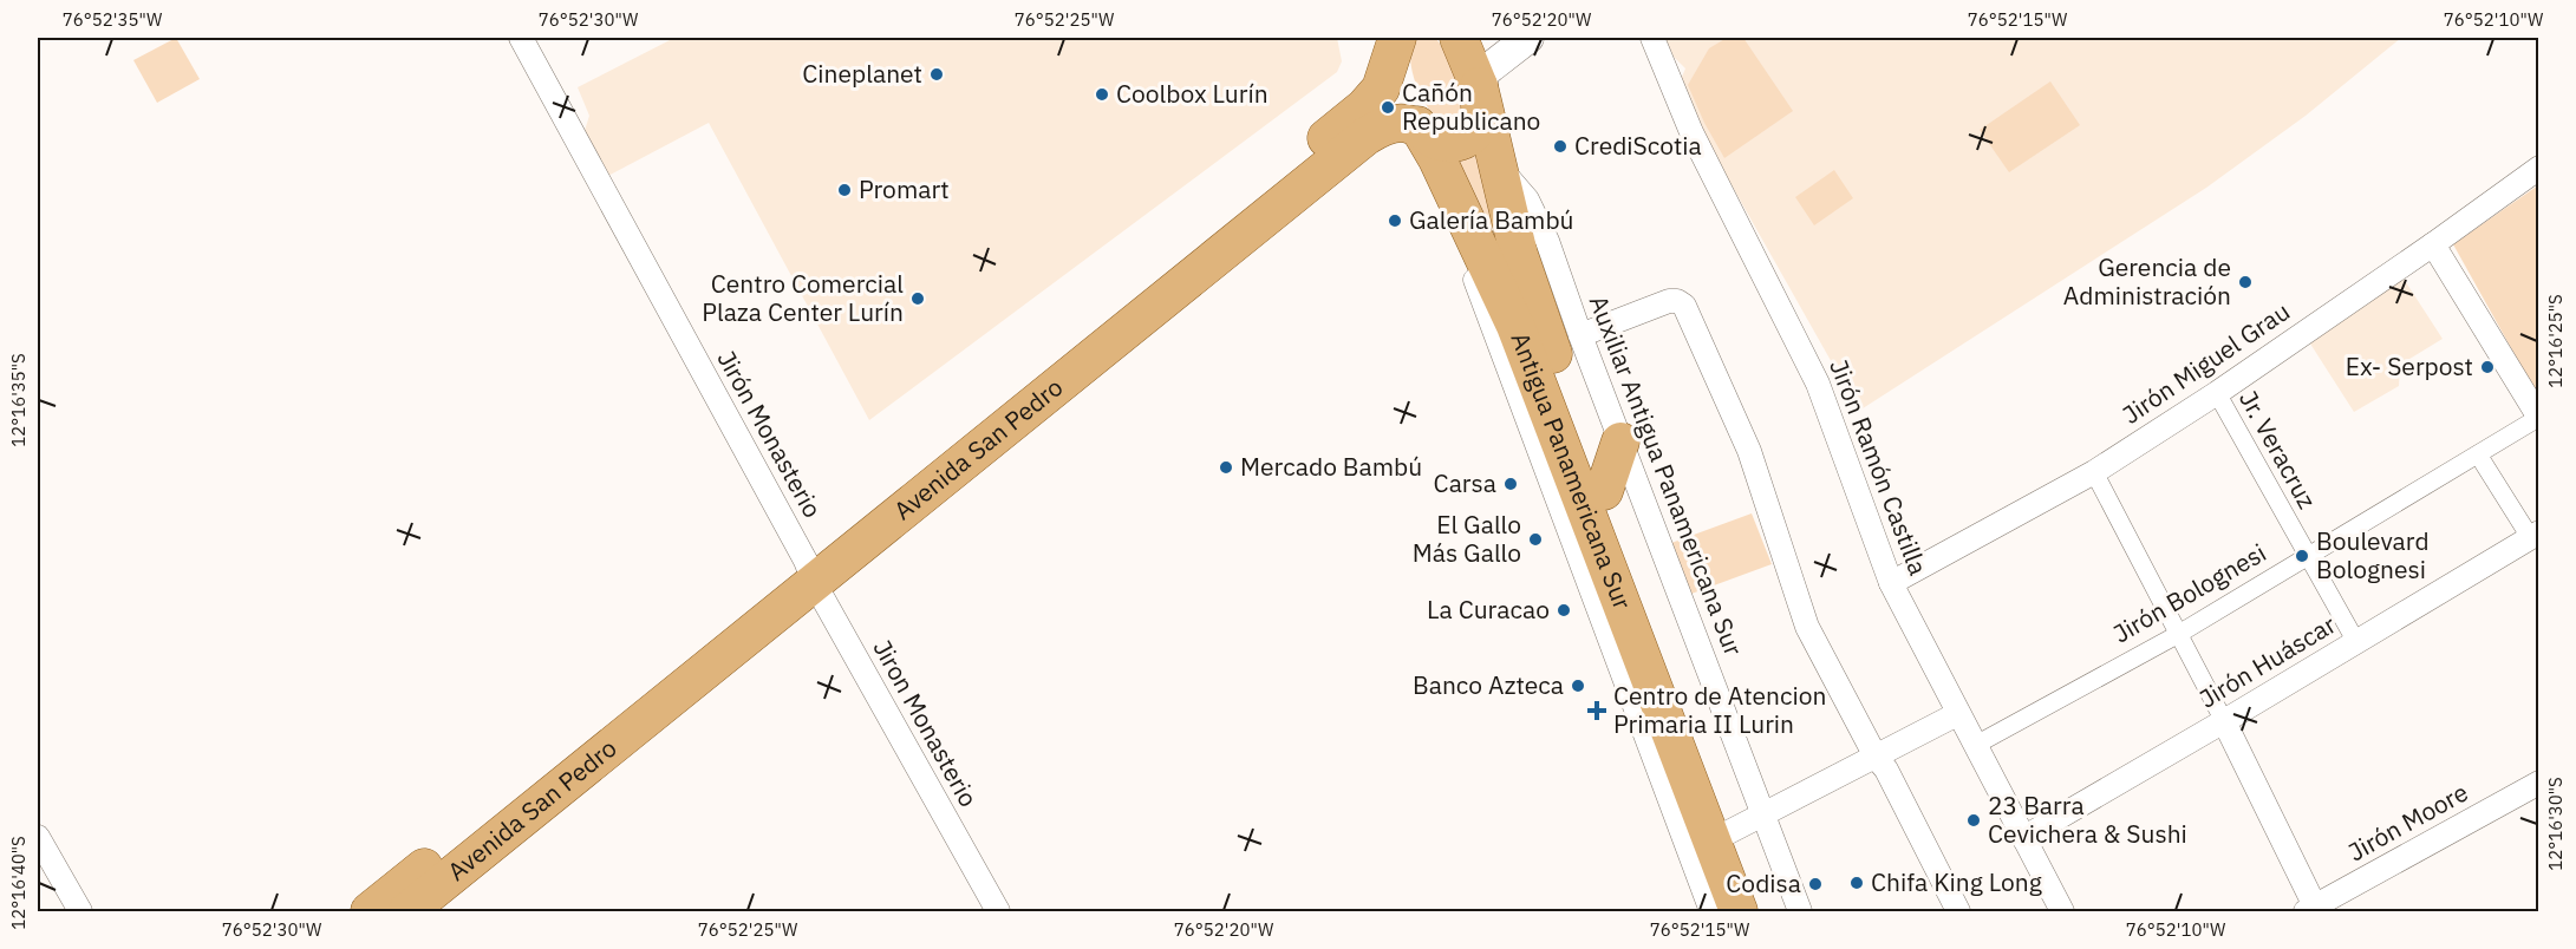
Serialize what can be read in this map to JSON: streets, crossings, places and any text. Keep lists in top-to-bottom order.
{
  "streets": {
    "main road": ["Avenida San Pedro", "Antigua Panamericana Sur"],
    "street": [
      "Jirón Miguel Grau",
      "Jirón Monasterio",
      "Jr. Veracruz",
      "Jirón Ramón Castilla",
      "Auxiliar Antigua Panamericana Sur",
      "Jirón Bolognesi",
      "Jirón Huáscar",
      "Jiron Monasterio",
      "Jirón Moore"
    ]
  },
  "crossings": [
    ["Jirón Miguel Grau", "Jr. Veracruz"],
    ["Jirón Miguel Grau", "Jirón Ramón Castilla"],
    ["Jirón Monasterio", "Avenida San Pedro"],
    ["Jirón Monasterio", "Jiron Monasterio"],
    ["Avenida San Pedro", "Antigua Panamericana Sur"],
    ["Avenida San Pedro", "Jiron Monasterio"],
    ["Jr. Veracruz", "Jirón Bolognesi"],
    ["Jr. Veracruz", "Jirón Huáscar"],
    ["Jirón Ramón Castilla", "Jirón Bolognesi"],
    ["Jirón Ramón Castilla", "Jirón Huáscar"],
    ["Antigua Panamericana Sur", "Auxiliar Antigua Panamericana Sur"]
  ],
  "places": {
    "other": [
      "Cineplanet",
      "Coolbox Lurín",
      "Cañón Republicano",
      "CrediScotia",
      "Promart",
      "Galería Bambú",
      "Gerencia de Administración",
      "Centro Comercial Plaza Center Lurín",
      "Ex- Serpost",
      "Mercado Bambú",
      "Carsa",
      "El Gallo Más Gallo",
      "Boulevard Bolognesi",
      "La Curacao",
      "Banco Azteca",
      "23 Barra Cevichera & Sushi",
      "Chifa King Long",
      "Codisa"
    ],
    "health": ["Centro de Atencion Primaria II Lurin"]
  },
  "coordinates": [
    "76°52'35\"W",
    "76°52'30\"W",
    "76°52'25\"W",
    "76°52'20\"W",
    "76°52'15\"W",
    "76°52'10\"W",
    "12°16'25\"S",
    "12°16'35\"S",
    "12°16'30\"S",
    "12°16'40\"S"
  ]
}
